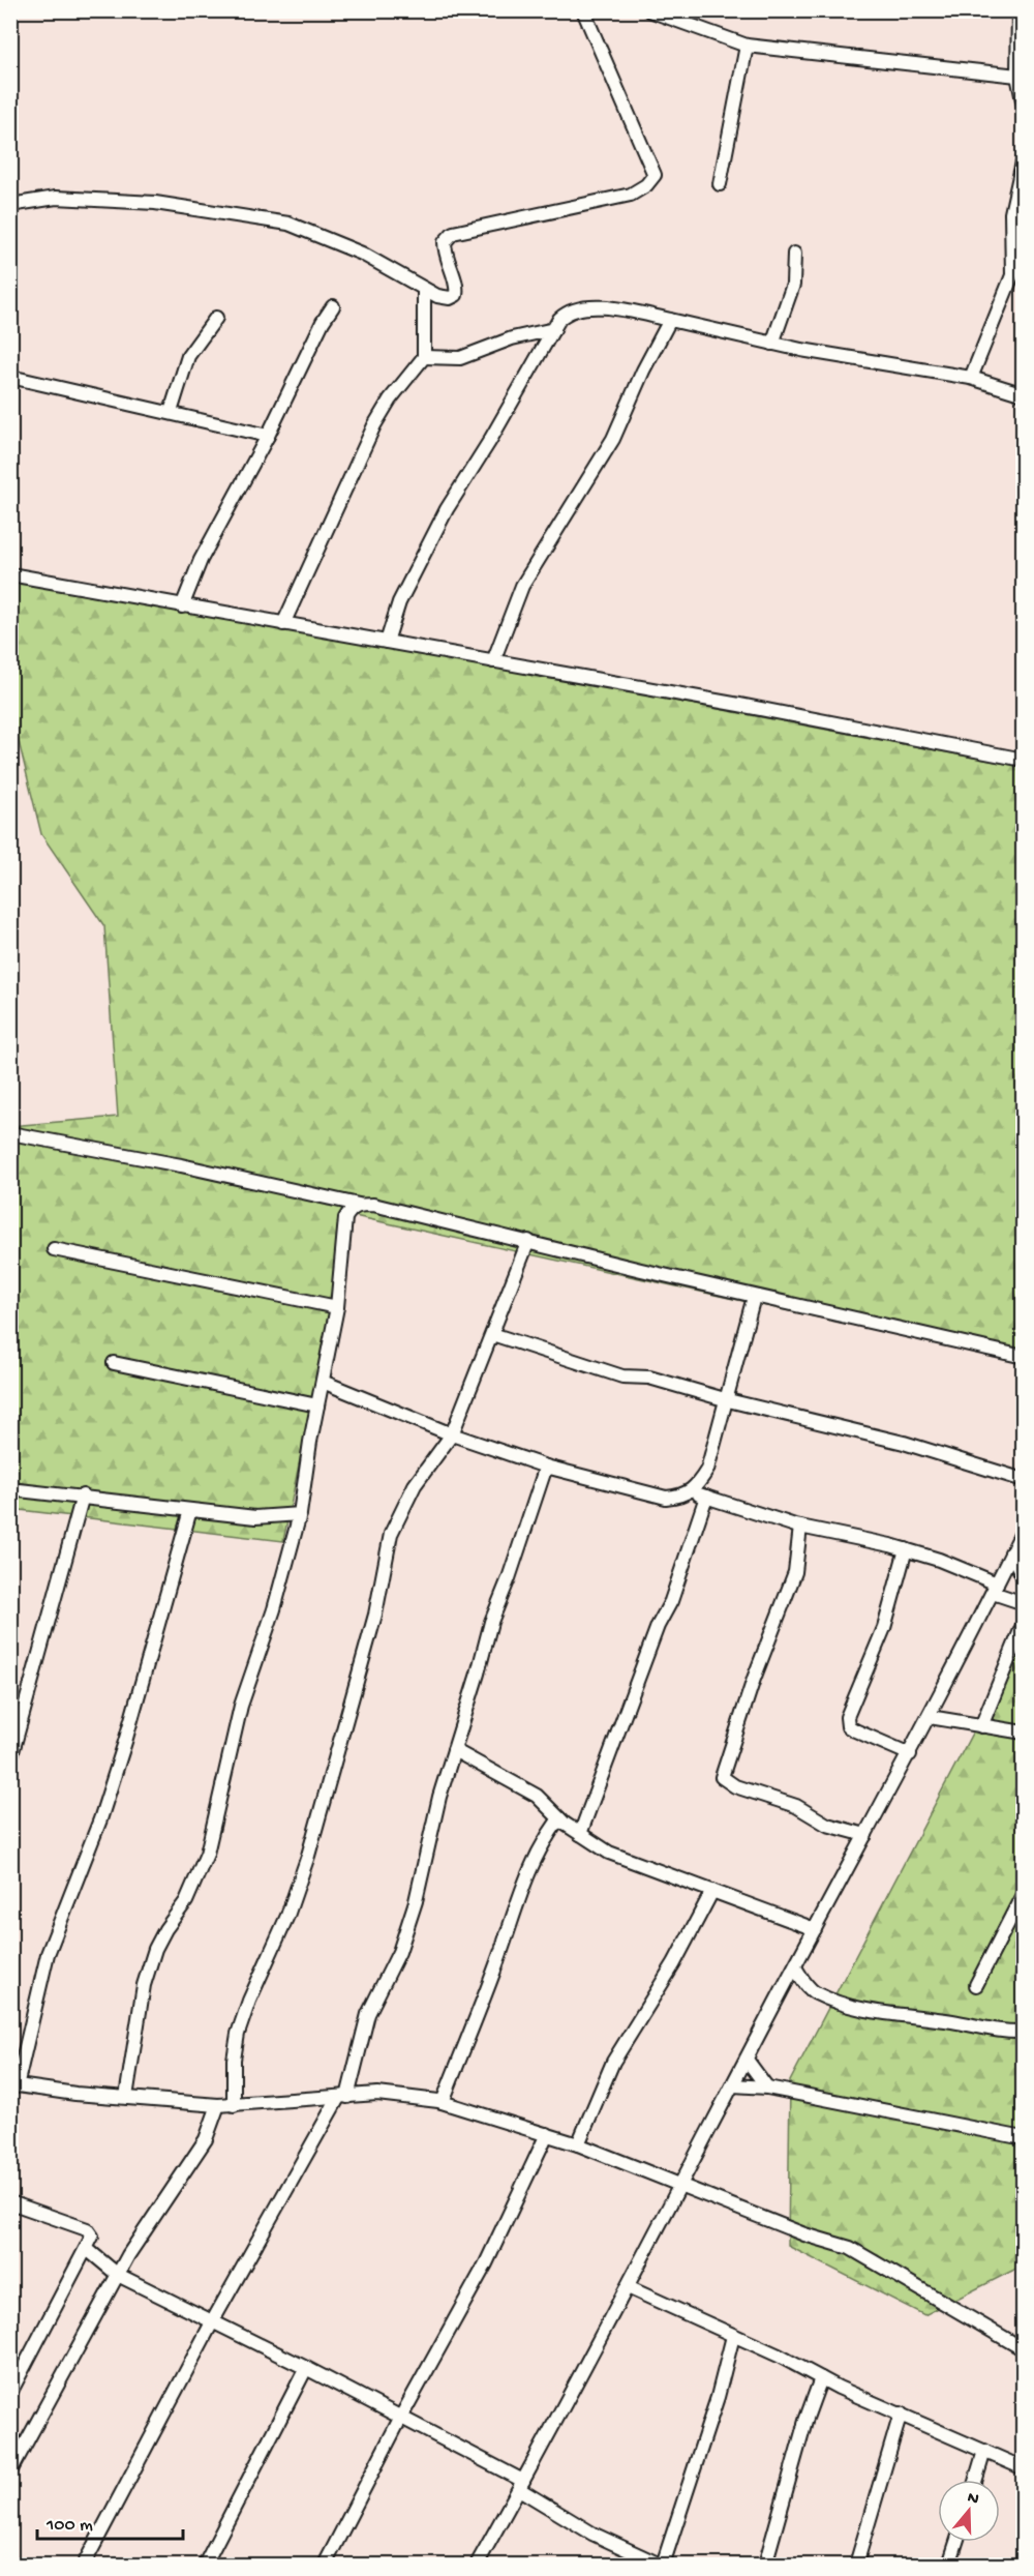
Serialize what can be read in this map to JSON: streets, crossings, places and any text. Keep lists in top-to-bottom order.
{
  "scale_bar": "100 m",
  "north": "top"
}
